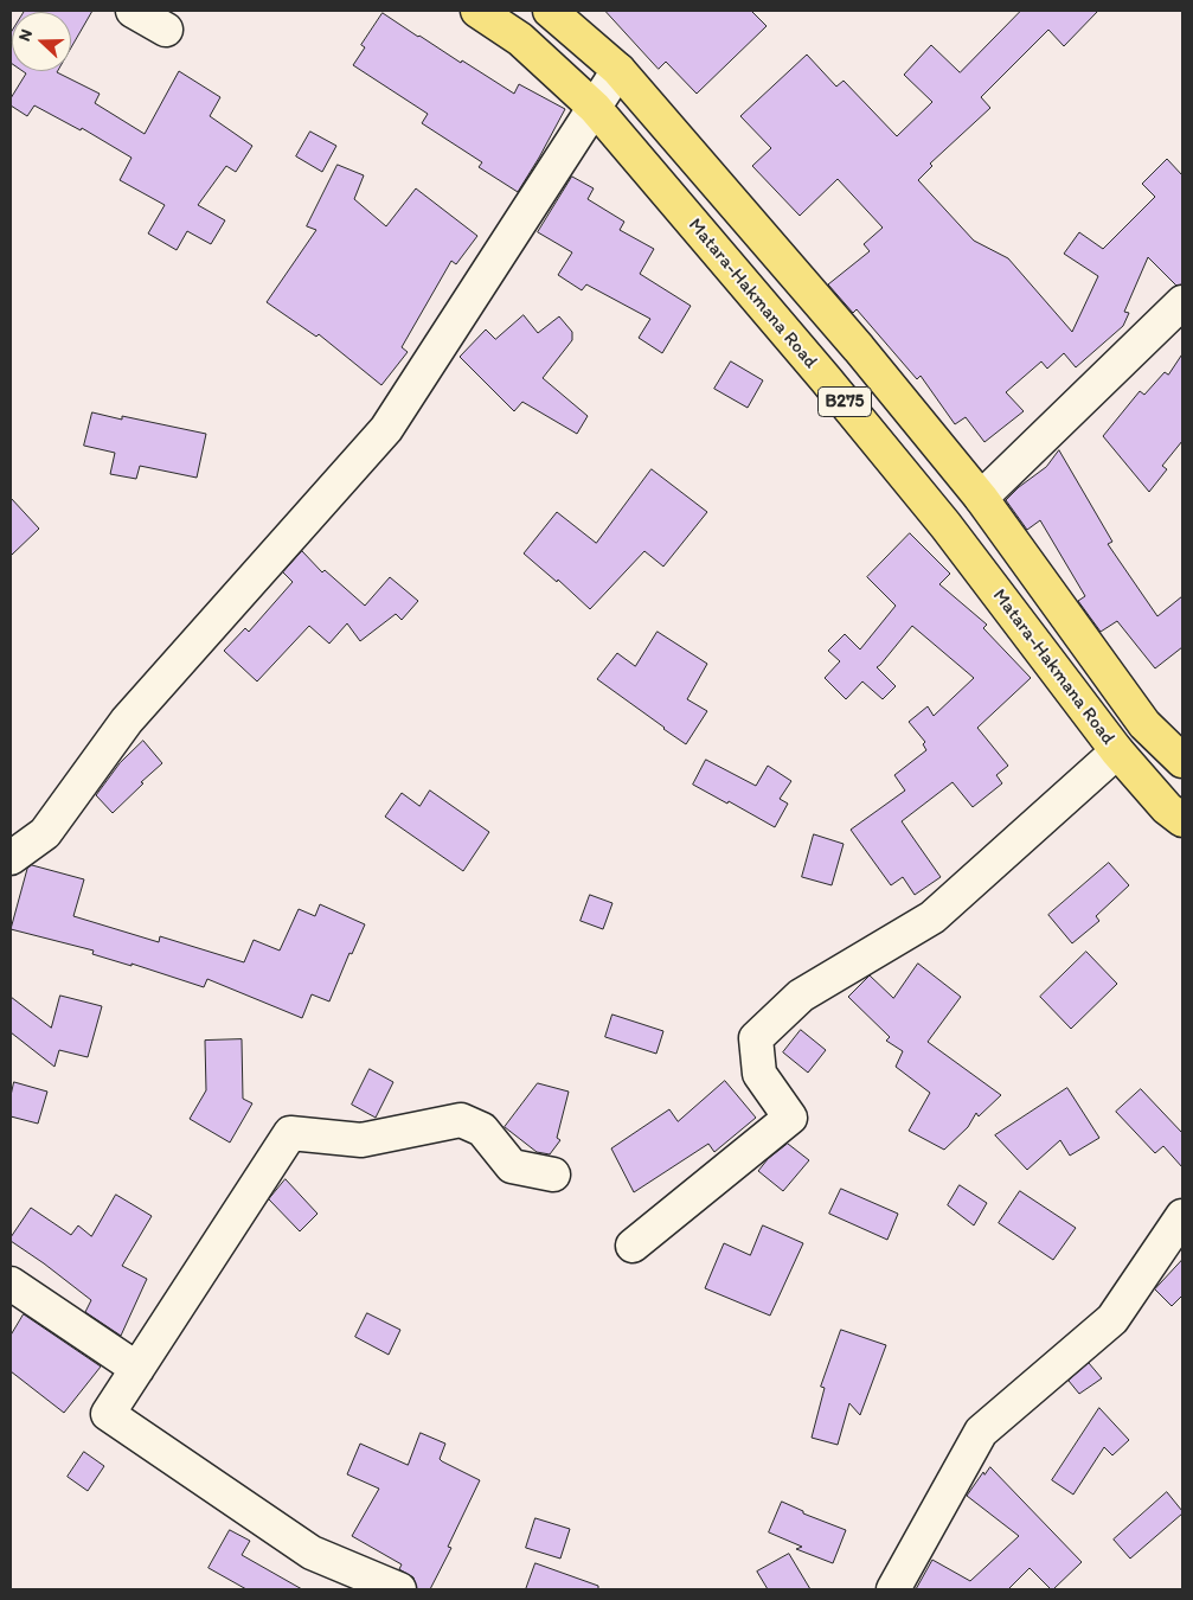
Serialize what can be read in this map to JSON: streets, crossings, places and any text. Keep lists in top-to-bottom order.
{
  "streets": {
    "main road": ["Matara-Hakmana Road", "B275"]
  },
  "north": "left"
}
